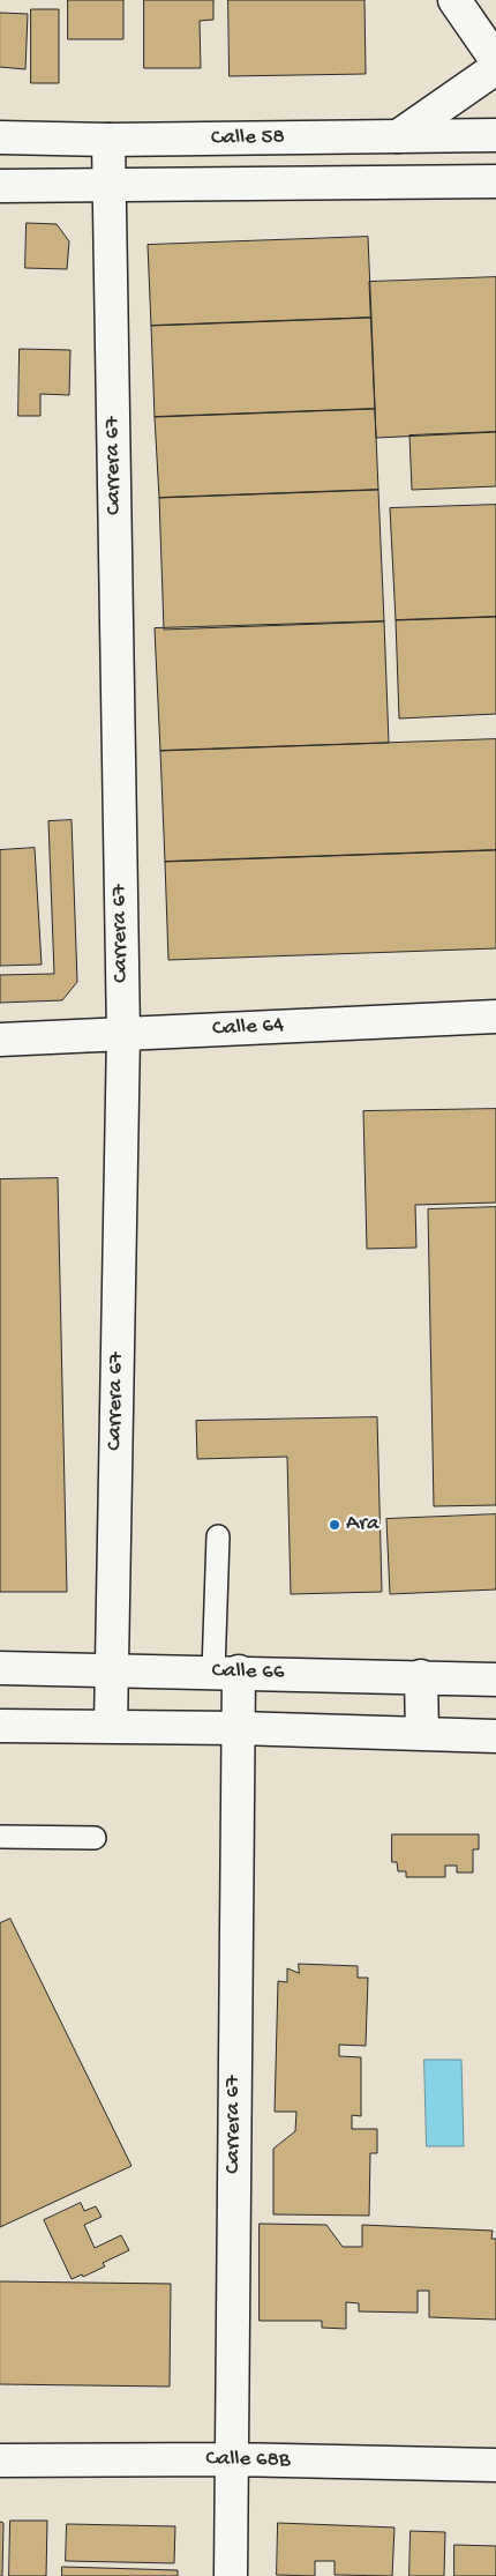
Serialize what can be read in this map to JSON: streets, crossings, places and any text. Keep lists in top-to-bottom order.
{
  "streets": {
    "street": [
      "Calle 58",
      "Carrera 67",
      "Calle 64",
      "Calle 66",
      "Calle 68B"
    ]
  },
  "crossings": [
    ["Calle 58", "Carrera 67"],
    ["Carrera 67", "Calle 64"],
    ["Carrera 67", "Calle 66"],
    ["Carrera 67", "Calle 68B"]
  ],
  "places": ["Ara"]
}
